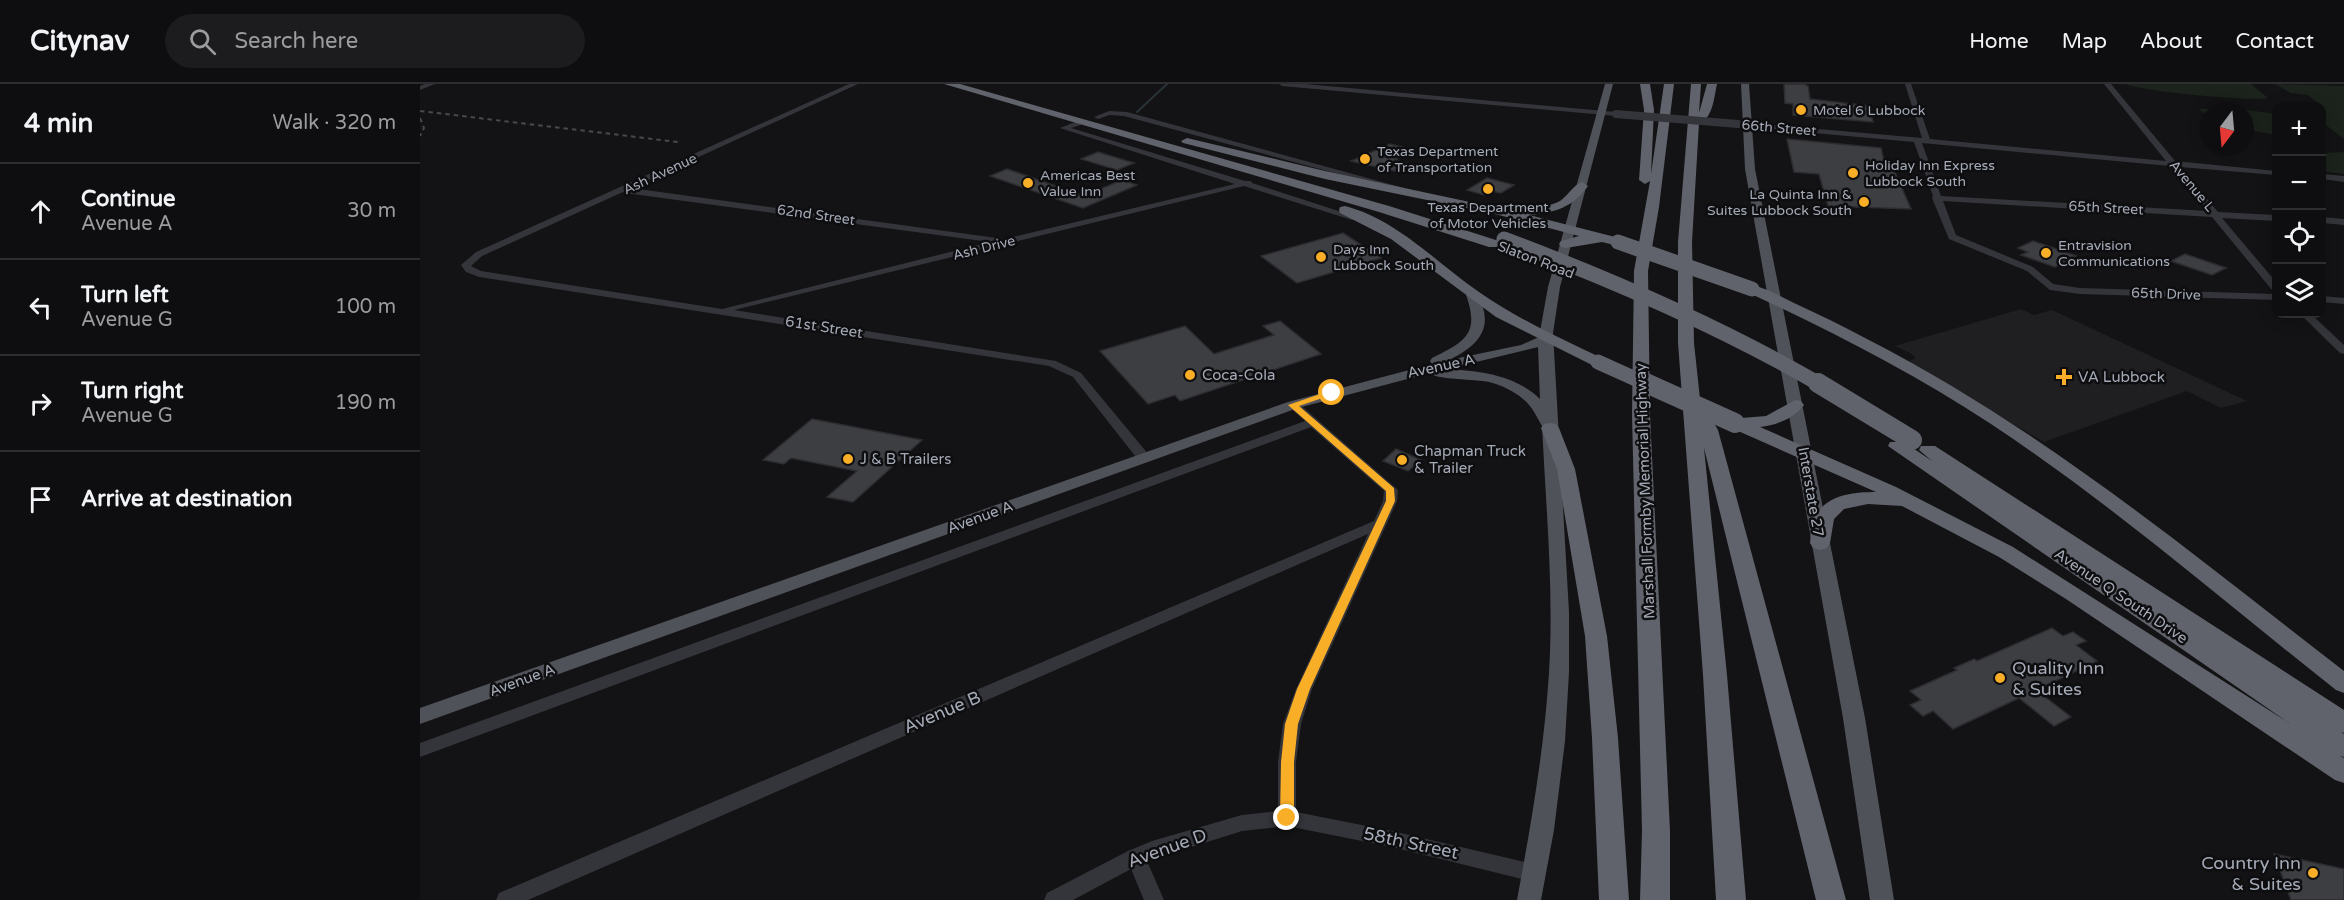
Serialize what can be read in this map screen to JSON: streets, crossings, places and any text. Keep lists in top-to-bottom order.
{
  "streets": {
    "highway": ["Slaton Road", "Marshall Formby Memorial Highway", "Avenue Q South Drive"],
    "main road": ["Avenue A", "Interstate 27"],
    "street": [
      "66th Street",
      "Ash Avenue",
      "Avenue L",
      "65th Street",
      "62nd Street",
      "Ash Drive",
      "65th Drive",
      "61st Street",
      "Avenue B",
      "58th Street",
      "Avenue D"
    ]
  },
  "crossings": [
    ["66th Street", "Avenue L"],
    ["66th Street", "Interstate 27"],
    ["Ash Avenue", "62nd Street"],
    ["Ash Avenue", "61st Street"],
    ["Avenue L", "65th Street"],
    ["65th Street", "65th Drive"],
    ["62nd Street", "Ash Drive"],
    ["Ash Drive", "61st Street"],
    ["Slaton Road", "Avenue Q South Drive"],
    ["61st Street", "Avenue A"],
    ["58th Street", "Avenue D"]
  ],
  "places": {
    "other": [
      "Motel 6 Lubbock",
      "Texas Department of Transportation",
      "Holiday Inn Express Lubbock South",
      "Americas Best Value Inn",
      "Texas Department of Motor Vehicles",
      "La Quinta Inn & Suites Lubbock South",
      "Entravision Communications",
      "Days Inn Lubbock South",
      "Coca-Cola",
      "J & B Trailers",
      "Chapman Truck & Trailer",
      "Quality Inn & Suites",
      "Country Inn & Suites"
    ],
    "health": ["VA Lubbock"]
  },
  "north": "bottom",
  "page": {
    "header": "Citynav",
    "search": "Search here",
    "nav": [
      "Home",
      "Map",
      "About",
      "Contact"
    ],
    "heading": ["4 min", "Walk · 320 m"],
    "map_buttons": ["+", "−"],
    "list": [
      ["Continue", "Avenue A", "30 m"],
      ["Turn left", "Avenue G", "100 m"],
      ["Turn right", "Avenue G", "190 m"],
      "Arrive at destination"
    ]
  }
}
